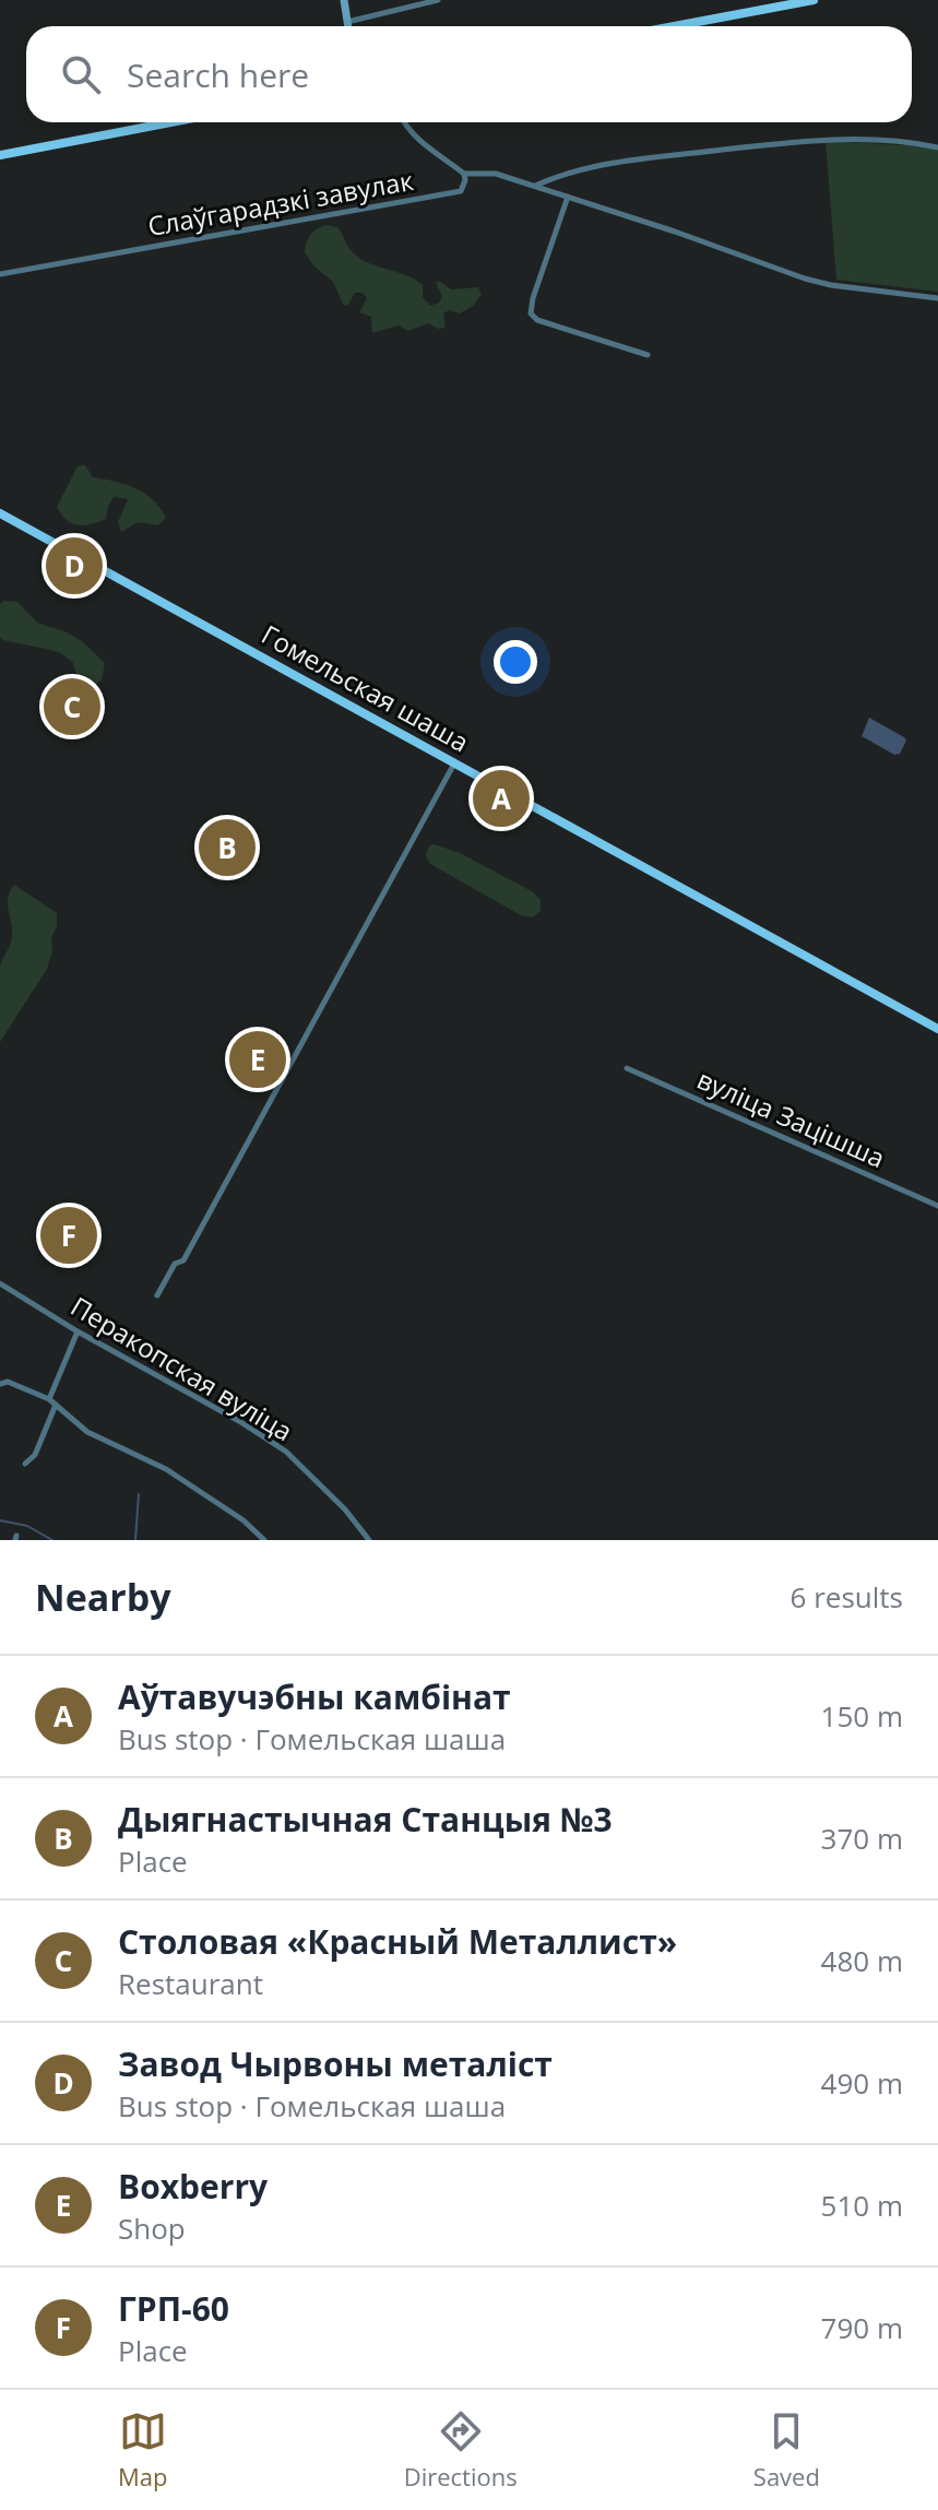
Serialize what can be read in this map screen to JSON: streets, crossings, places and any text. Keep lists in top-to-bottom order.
{
  "streets": {
    "main road": ["Гомельская шаша"],
    "street": ["Слаўгарадзкі завулак", "вуліца Зацішша", "Перакопская вуліца"]
  },
  "page": {
    "search": "Search here",
    "pins": [
      "D",
      "C",
      "A",
      "B",
      "E",
      "F"
    ],
    "heading": ["Nearby", "6 results"],
    "list": [
      {
        "mark": "A",
        "name": "Аўтавучэбны камбінат",
        "note": "Bus stop · Гомельская шаша",
        "value": "150 m"
      },
      {
        "mark": "B",
        "name": "Дыягнастычная Станцыя №3",
        "note": "Place",
        "value": "370 m"
      },
      {
        "mark": "C",
        "name": "Столовая «Красный Металлист»",
        "note": "Restaurant",
        "value": "480 m"
      },
      {
        "mark": "D",
        "name": "Завод Чырвоны металіст",
        "note": "Bus stop · Гомельская шаша",
        "value": "490 m"
      },
      {
        "mark": "E",
        "name": "Boxberry",
        "note": "Shop",
        "value": "510 m"
      },
      {
        "mark": "F",
        "name": "ГРП-60",
        "note": "Place",
        "value": "790 m"
      }
    ],
    "nav": ["Map", "Directions", "Saved"]
  }
}
